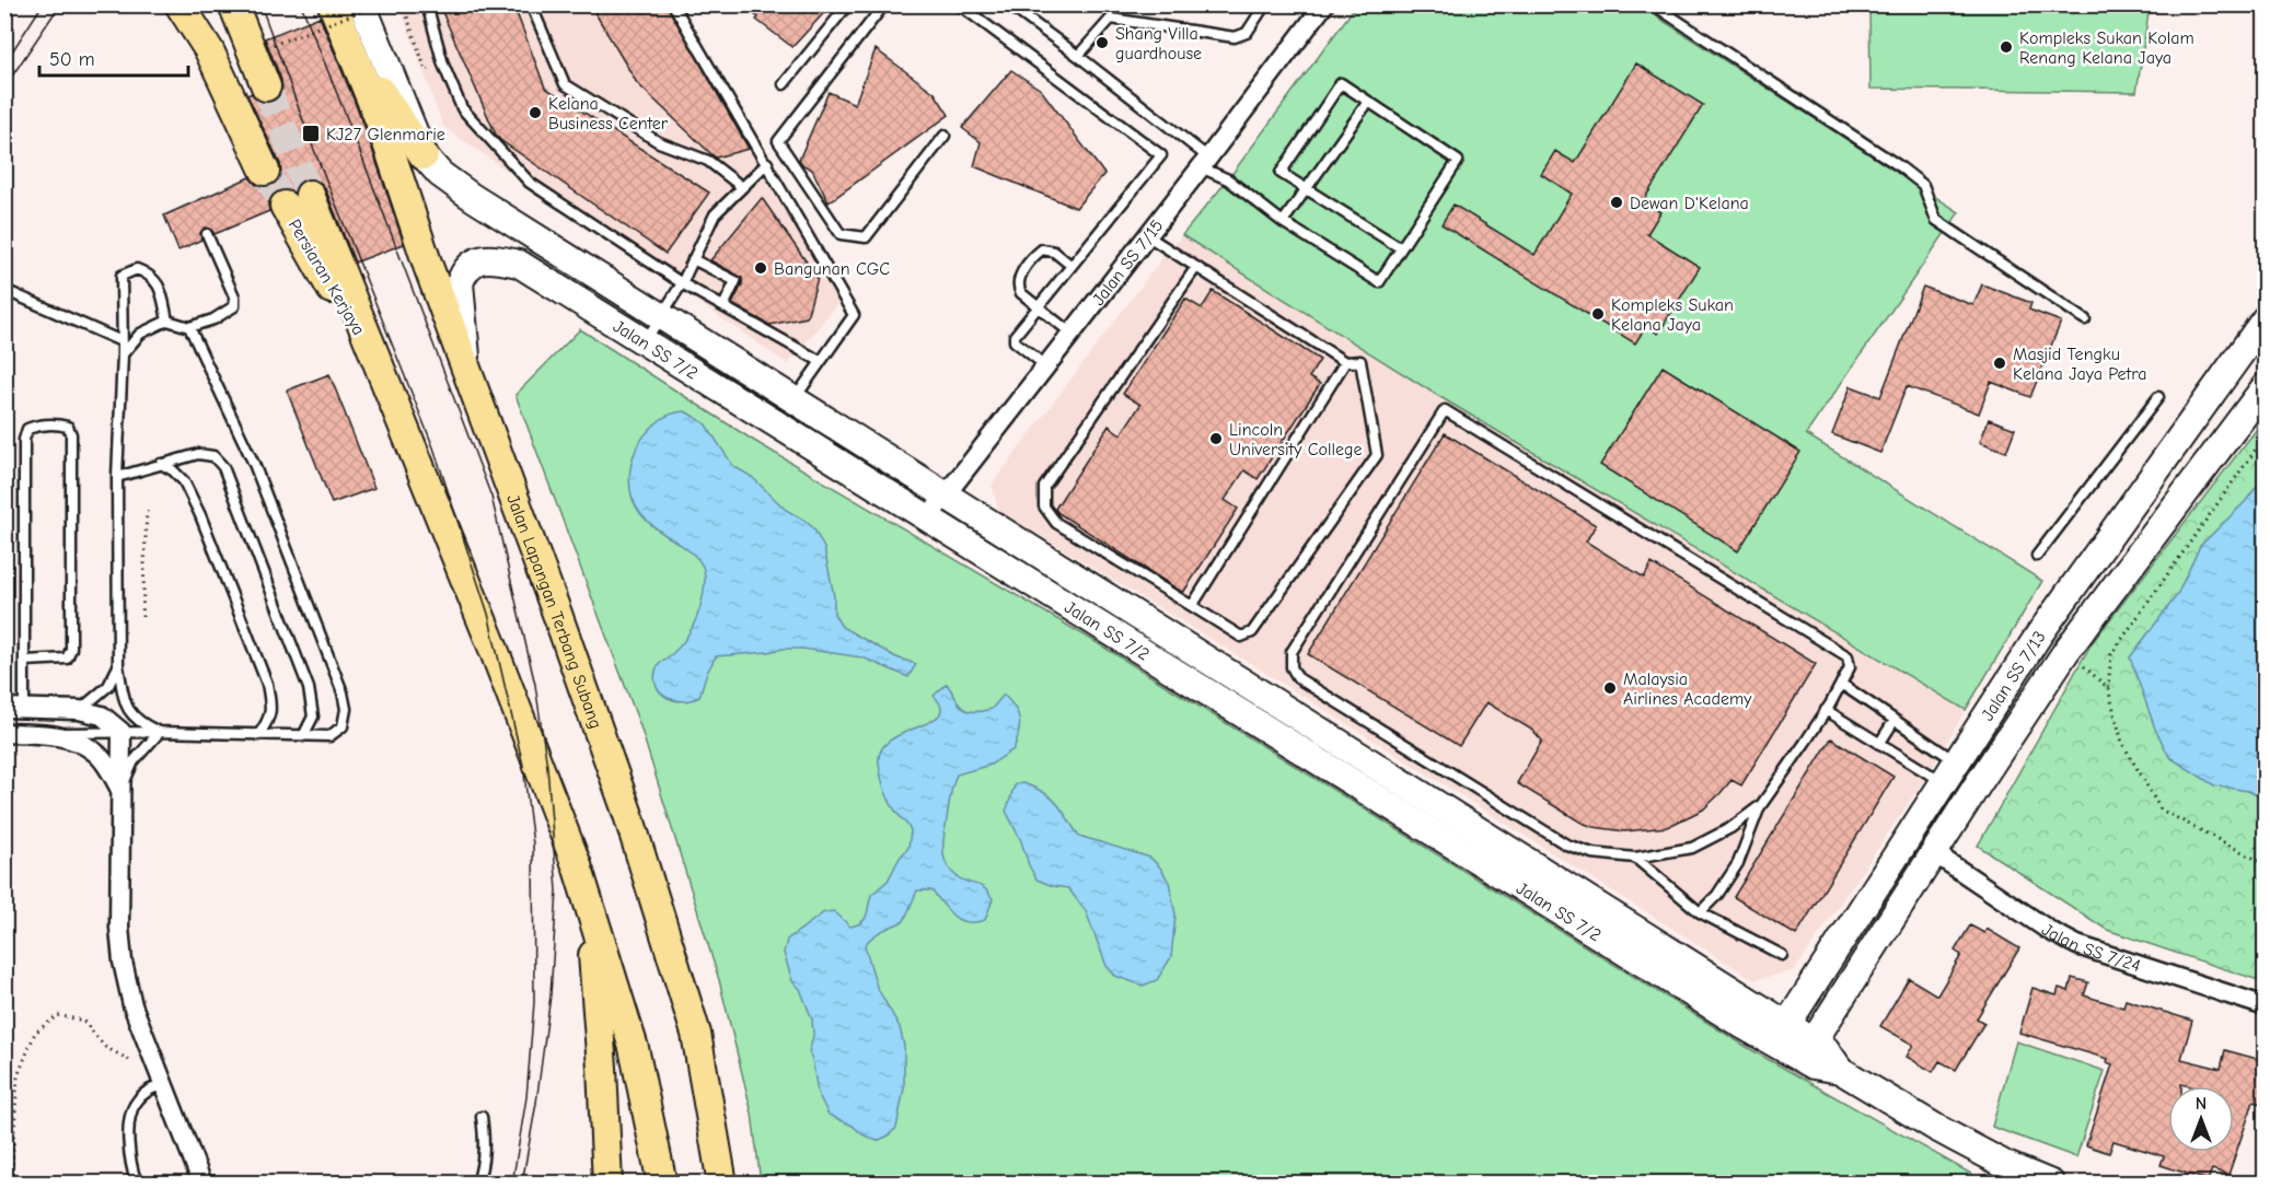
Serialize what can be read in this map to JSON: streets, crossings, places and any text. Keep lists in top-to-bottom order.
{
  "streets": {
    "main road": ["Persiaran Kerjaya", "Jalan Lapangan Terbang Subang"],
    "street": [
      "Jalan SS 7/15",
      "Jalan SS 7/2",
      "Jalan SS 7/13",
      "Jalan SS 7/24"
    ]
  },
  "crossings": [
    ["Jalan SS 7/15", "Jalan SS 7/2"],
    ["Jalan SS 7/2", "Jalan Lapangan Terbang Subang"],
    ["Jalan SS 7/2", "Jalan SS 7/13"],
    ["Jalan SS 7/13", "Jalan SS 7/24"]
  ],
  "places": {
    "other": [
      "Shang Villa guardhouse",
      "Kompleks Sukan Kolam Renang Kelana Jaya",
      "Kelana Business Center",
      "Dewan D'Kelana",
      "Bangunan CGC",
      "Kompleks Sukan Kelana Jaya",
      "Masjid Tengku Kelana Jaya Petra",
      "Lincoln University College",
      "Malaysia Airlines Academy"
    ],
    "transit": ["KJ27 Glenmarie"]
  },
  "scale_bar": "50 m",
  "north": "top"
}
